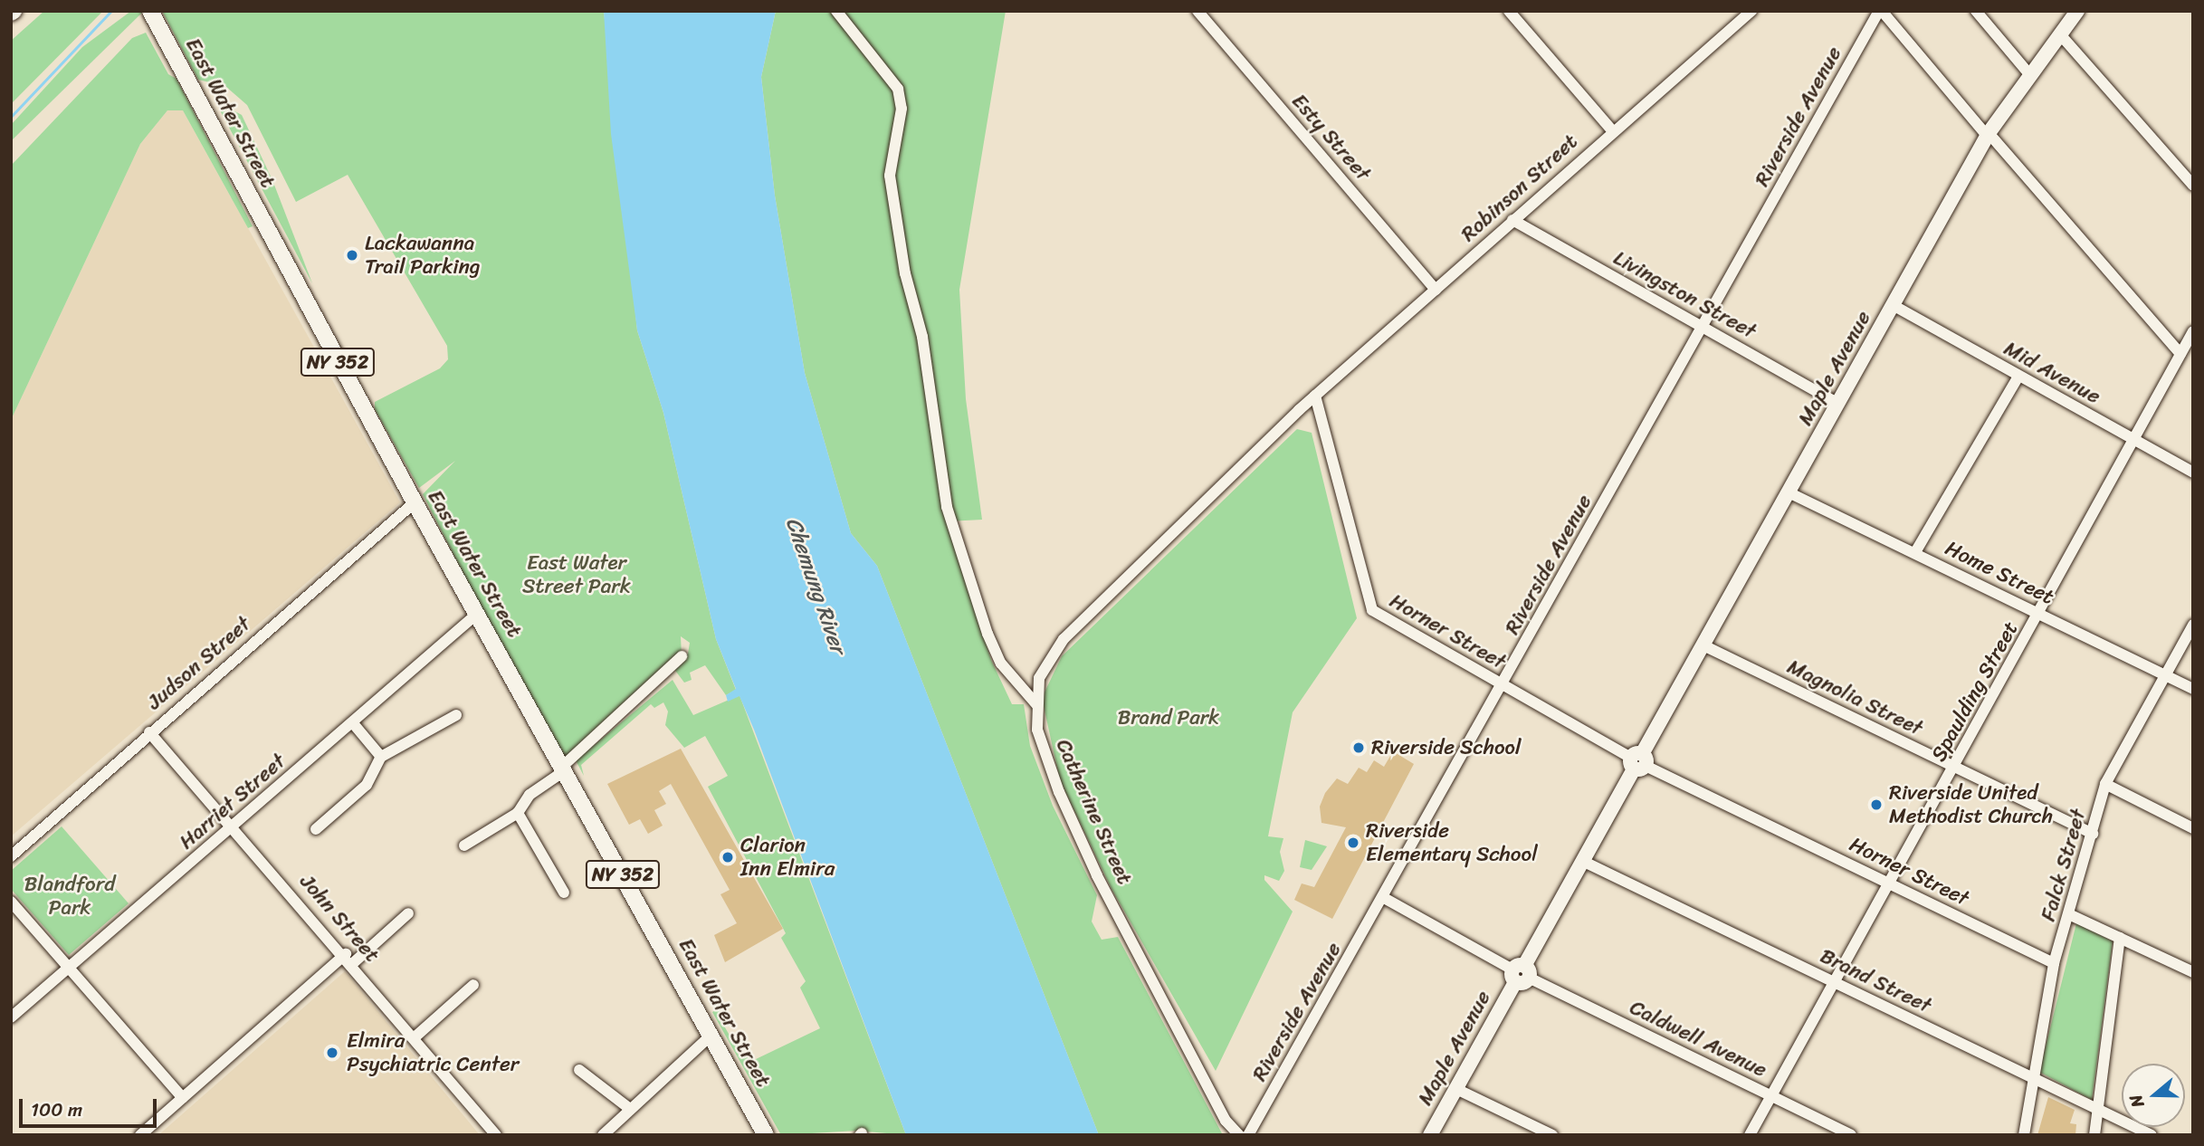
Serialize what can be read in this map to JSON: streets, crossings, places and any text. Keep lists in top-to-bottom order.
{
  "streets": {
    "main road": ["East Water Street", "NY 352", "Maple Avenue"],
    "street": [
      "Riverside Avenue",
      "Esty Street",
      "Robinson Street",
      "Livingston Street",
      "Mid Avenue",
      "Home Street",
      "Horner Street",
      "Judson Street",
      "Spaulding Street",
      "Magnolia Street",
      "Harriet Street",
      "Catherine Street",
      "Falck Street",
      "John Street",
      "Brand Street",
      "Caldwell Avenue"
    ]
  },
  "crossings": [
    ["East Water Street", "Judson Street"],
    ["East Water Street", "Harriet Street"],
    ["Riverside Avenue", "Livingston Street"],
    ["Riverside Avenue", "Horner Street"],
    ["Riverside Avenue", "Caldwell Avenue"],
    ["Esty Street", "Robinson Street"],
    ["Robinson Street", "Livingston Street"],
    ["Robinson Street", "Horner Street"],
    ["Robinson Street", "Catherine Street"],
    ["Livingston Street", "Maple Avenue"],
    ["Maple Avenue", "Mid Avenue"],
    ["Maple Avenue", "Home Street"],
    ["Maple Avenue", "Horner Street"],
    ["Maple Avenue", "Magnolia Street"],
    ["Maple Avenue", "Brand Street"],
    ["Maple Avenue", "Caldwell Avenue"],
    ["Mid Avenue", "Spaulding Street"],
    ["Home Street", "Spaulding Street"],
    ["Home Street", "Falck Street"],
    ["Horner Street", "Spaulding Street"],
    ["Horner Street", "Catherine Street"],
    ["Horner Street", "Falck Street"],
    ["Judson Street", "John Street"],
    ["Spaulding Street", "Magnolia Street"],
    ["Spaulding Street", "Brand Street"],
    ["Spaulding Street", "Caldwell Avenue"],
    ["Magnolia Street", "Falck Street"],
    ["Harriet Street", "John Street"],
    ["Falck Street", "Brand Street"]
  ],
  "water": ["Chemung River"],
  "parks": ["East Water Street Park", "Brand Park", "Blandford Park"],
  "places": [
    "Lackawanna Trail Parking",
    "Riverside School",
    "Riverside United Methodist Church",
    "Riverside Elementary School",
    "Clarion Inn Elmira",
    "Elmira Psychiatric Center"
  ],
  "scale_bar": "100 m",
  "north": "left"
}
